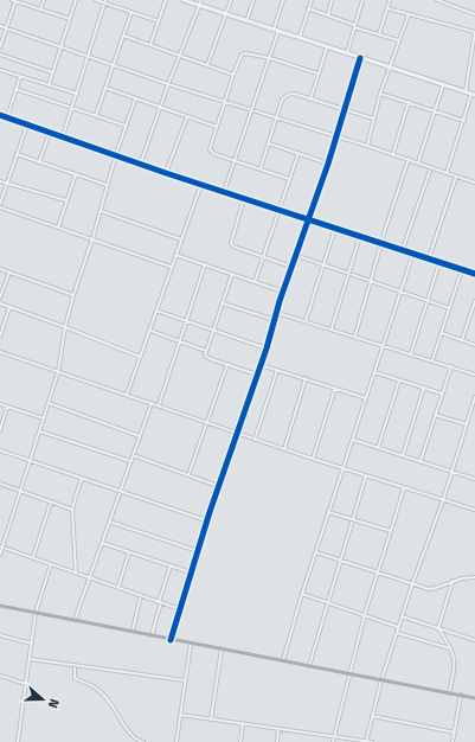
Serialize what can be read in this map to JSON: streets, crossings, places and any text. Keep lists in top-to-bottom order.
{
  "north": "right"
}
